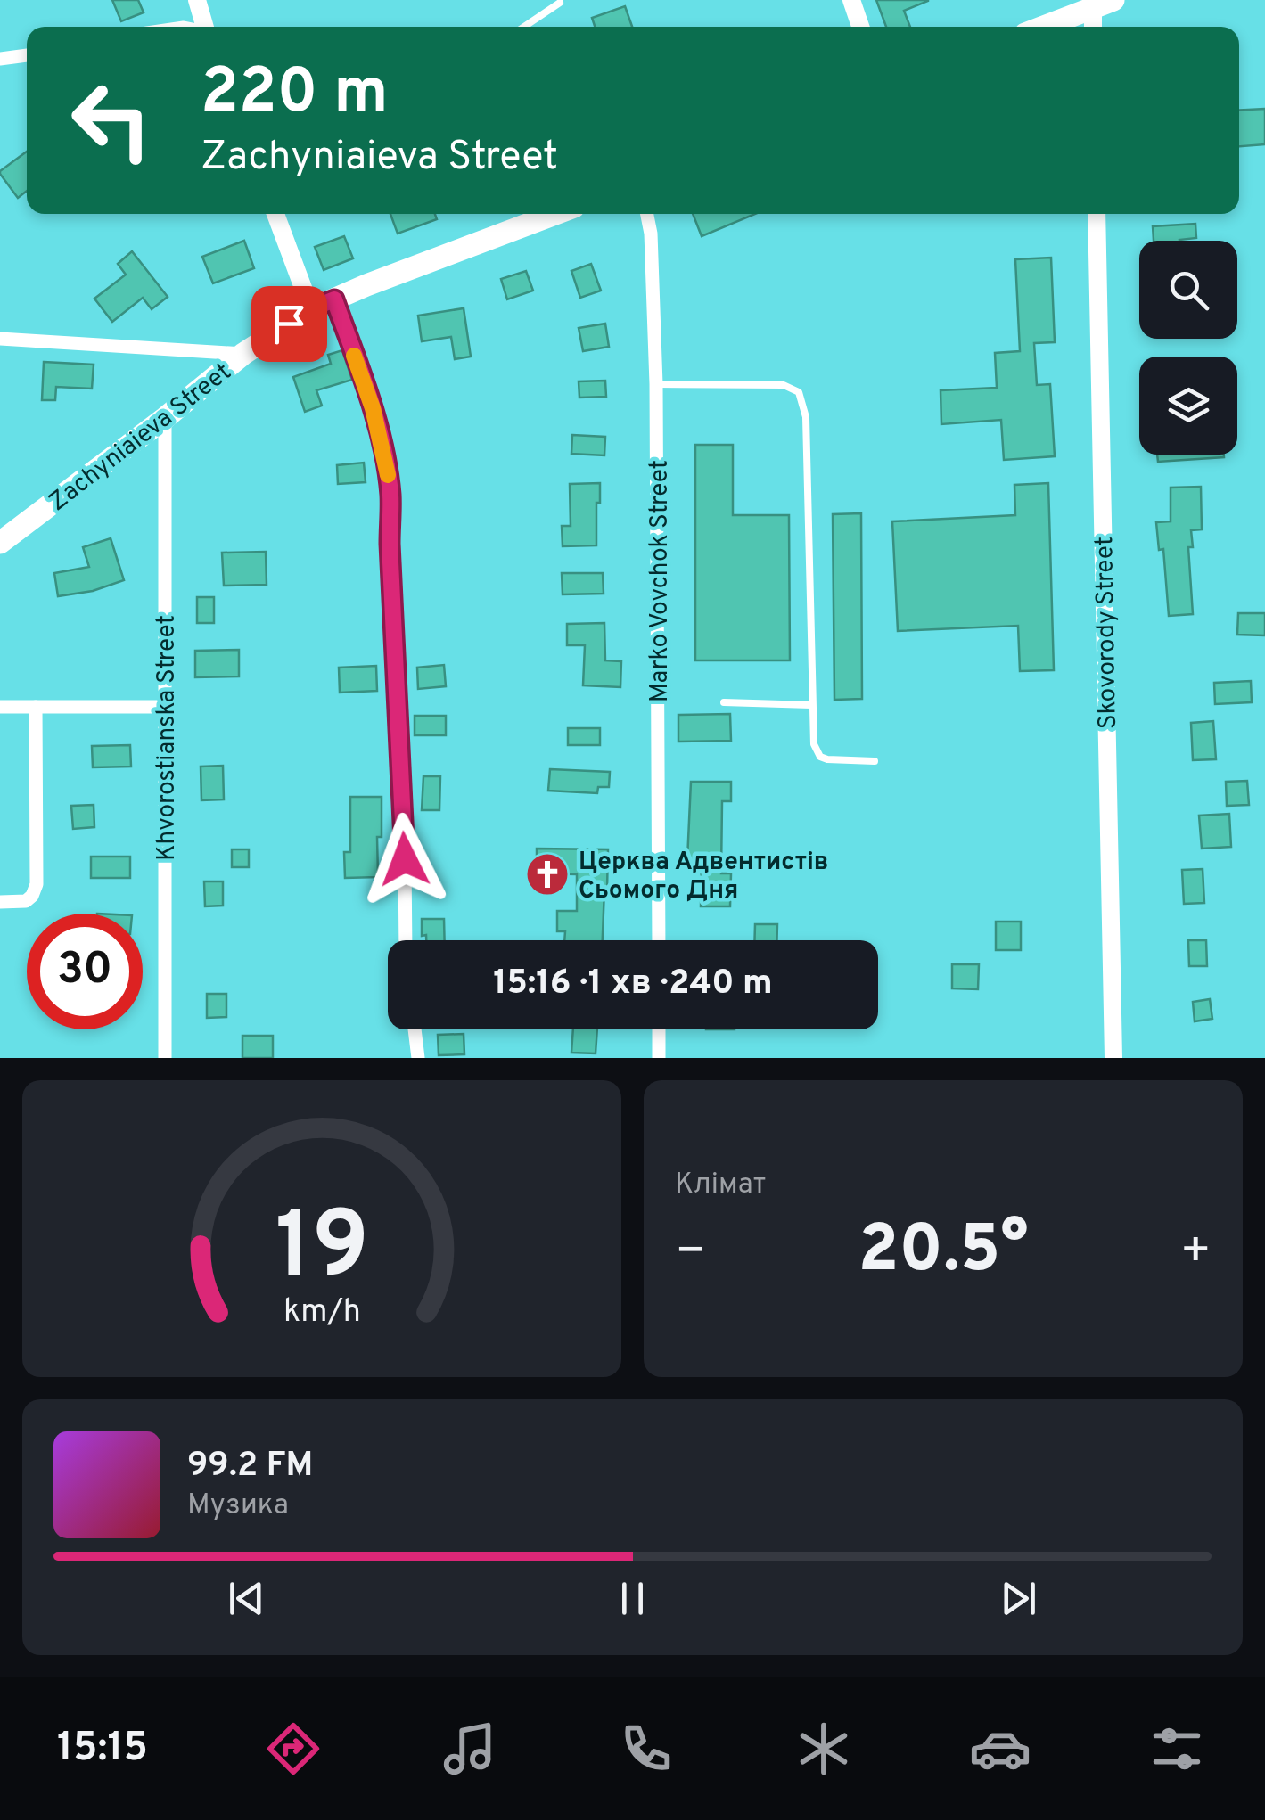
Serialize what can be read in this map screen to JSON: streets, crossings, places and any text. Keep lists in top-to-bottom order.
{
  "streets": {
    "main road": ["Zachyniaieva Street"],
    "street": ["Marko Vovchok Street", "Skovorody Street", "Khvorostianska Street"]
  },
  "crossings": [
    ["Zachyniaieva Street", "Khvorostianska Street"]
  ],
  "places": {
    "church": ["Церква Адвентистів Сьомого Дня"]
  },
  "page": {
    "turn": ["220 m", "Zachyniaieva Street"],
    "limit": "30",
    "trip": "15:16 · 1 хв · 240 m",
    "tile": "Клімат",
    "heat": ["−", "20.5°", "+"],
    "song": ["99.2 FM", "Музика"],
    "tabs": "15:15",
    "gauge": ["19", "km/h"]
  }
}
